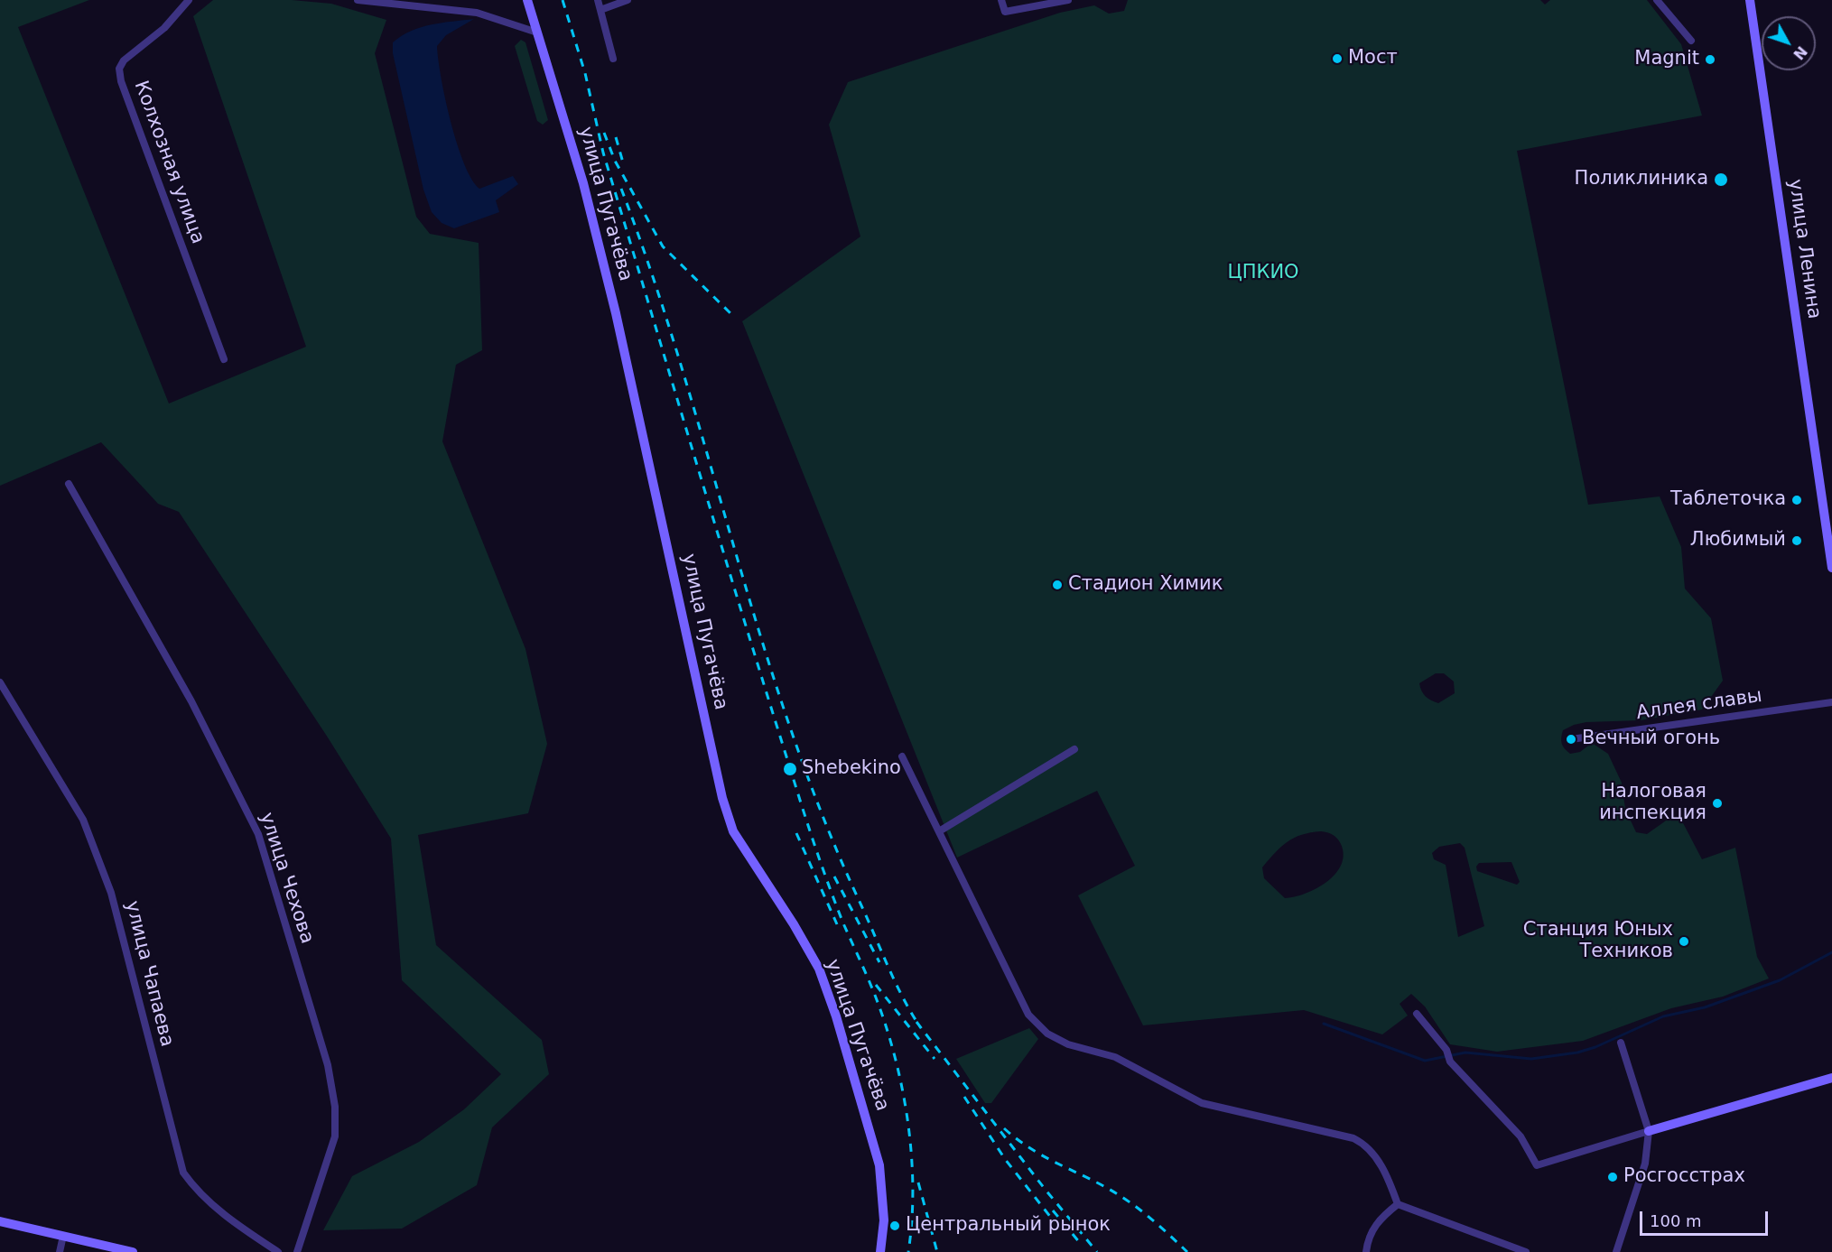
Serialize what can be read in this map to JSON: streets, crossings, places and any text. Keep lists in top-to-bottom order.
{
  "streets": {
    "street": [
      "Колхозная улица",
      "улица Пугачёва",
      "улица Ленина",
      "Аллея славы",
      "улица Чехова",
      "улица Чапаева"
    ]
  },
  "parks": ["ЦПКИО"],
  "places": [
    "Мост",
    "Magnit",
    "Поликлиника",
    "Таблеточка",
    "Любимый",
    "Стадион Химик",
    "Вечный огонь",
    "Shebekino",
    "Налоговая инспекция",
    "Станция Юных Техников",
    "Росгосстрах",
    "Центральный рынок"
  ],
  "scale_bar": "100 m",
  "north": "bottom right"
}
